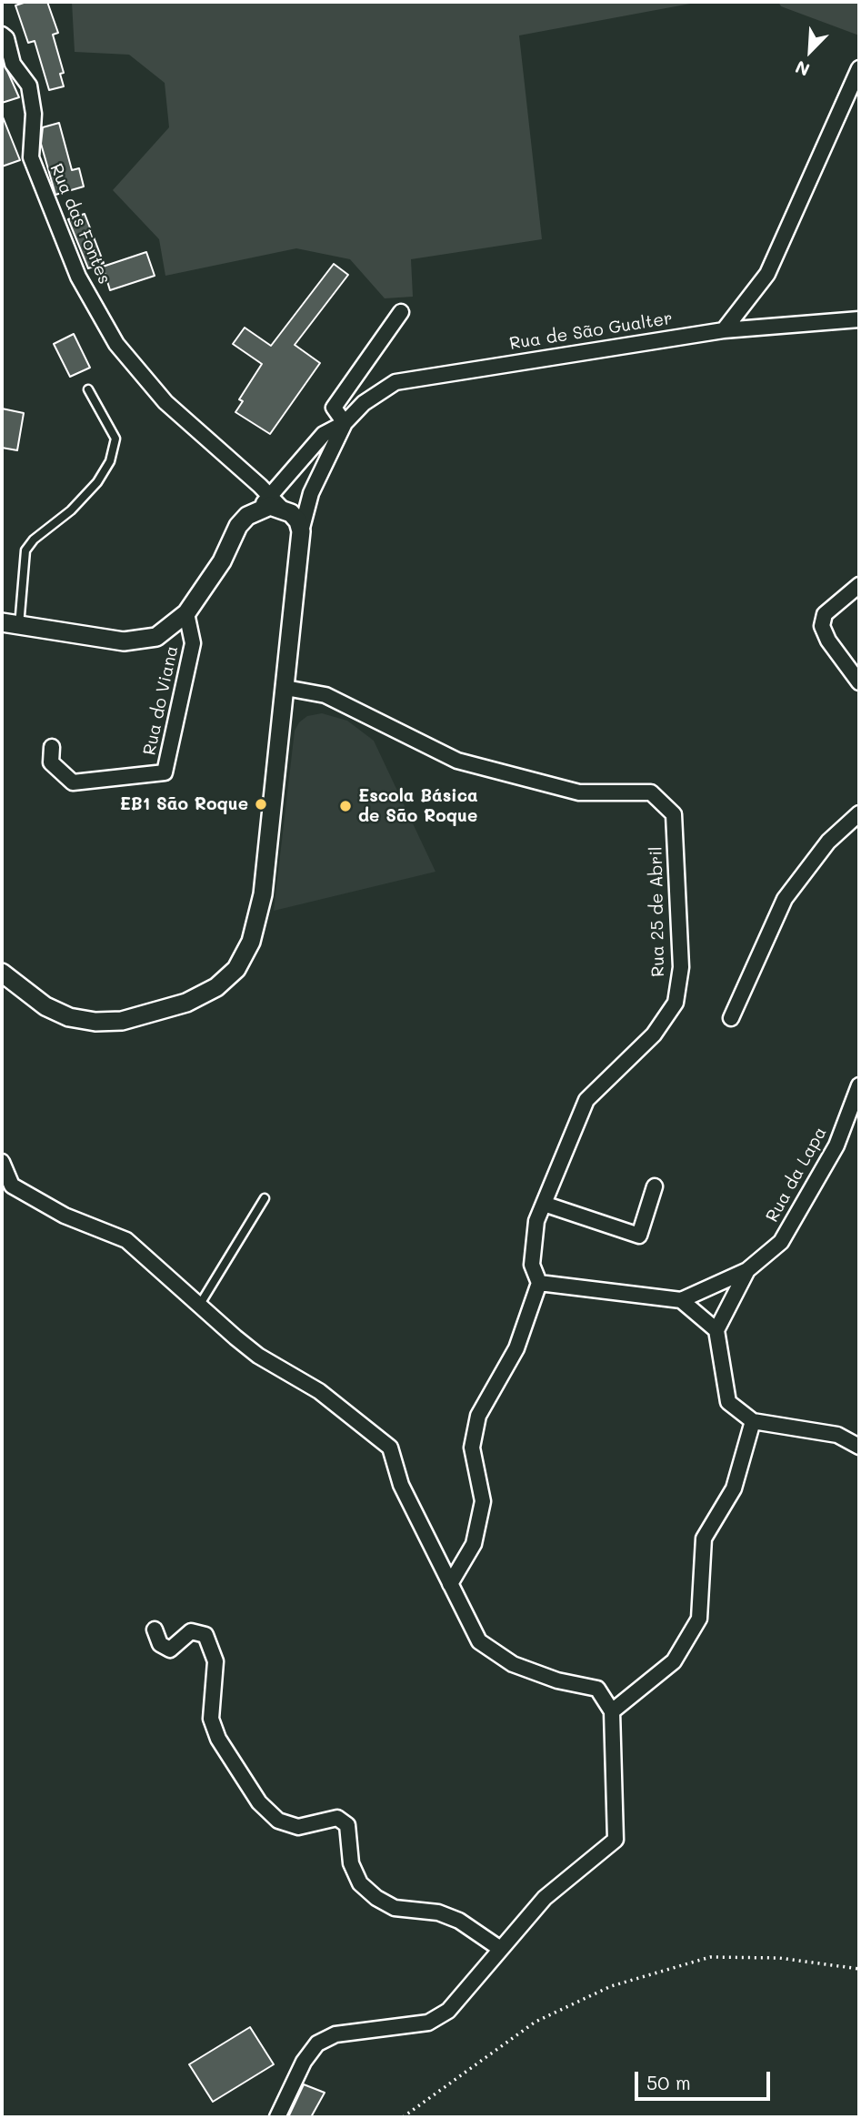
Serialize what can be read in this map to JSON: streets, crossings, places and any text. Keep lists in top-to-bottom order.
{
  "streets": {
    "street": [
      "Rua das Fontes",
      "Rua de São Gualter",
      "Rua do Viana",
      "Rua 25 de Abril",
      "Rua da Lapa"
    ]
  },
  "crossings": [
    ["Rua das Fontes", "Rua de São Gualter"]
  ],
  "places": ["EB1 São Roque", "Escola Básica de São Roque"],
  "scale_bar": "50 m",
  "north": "bottom left"
}
